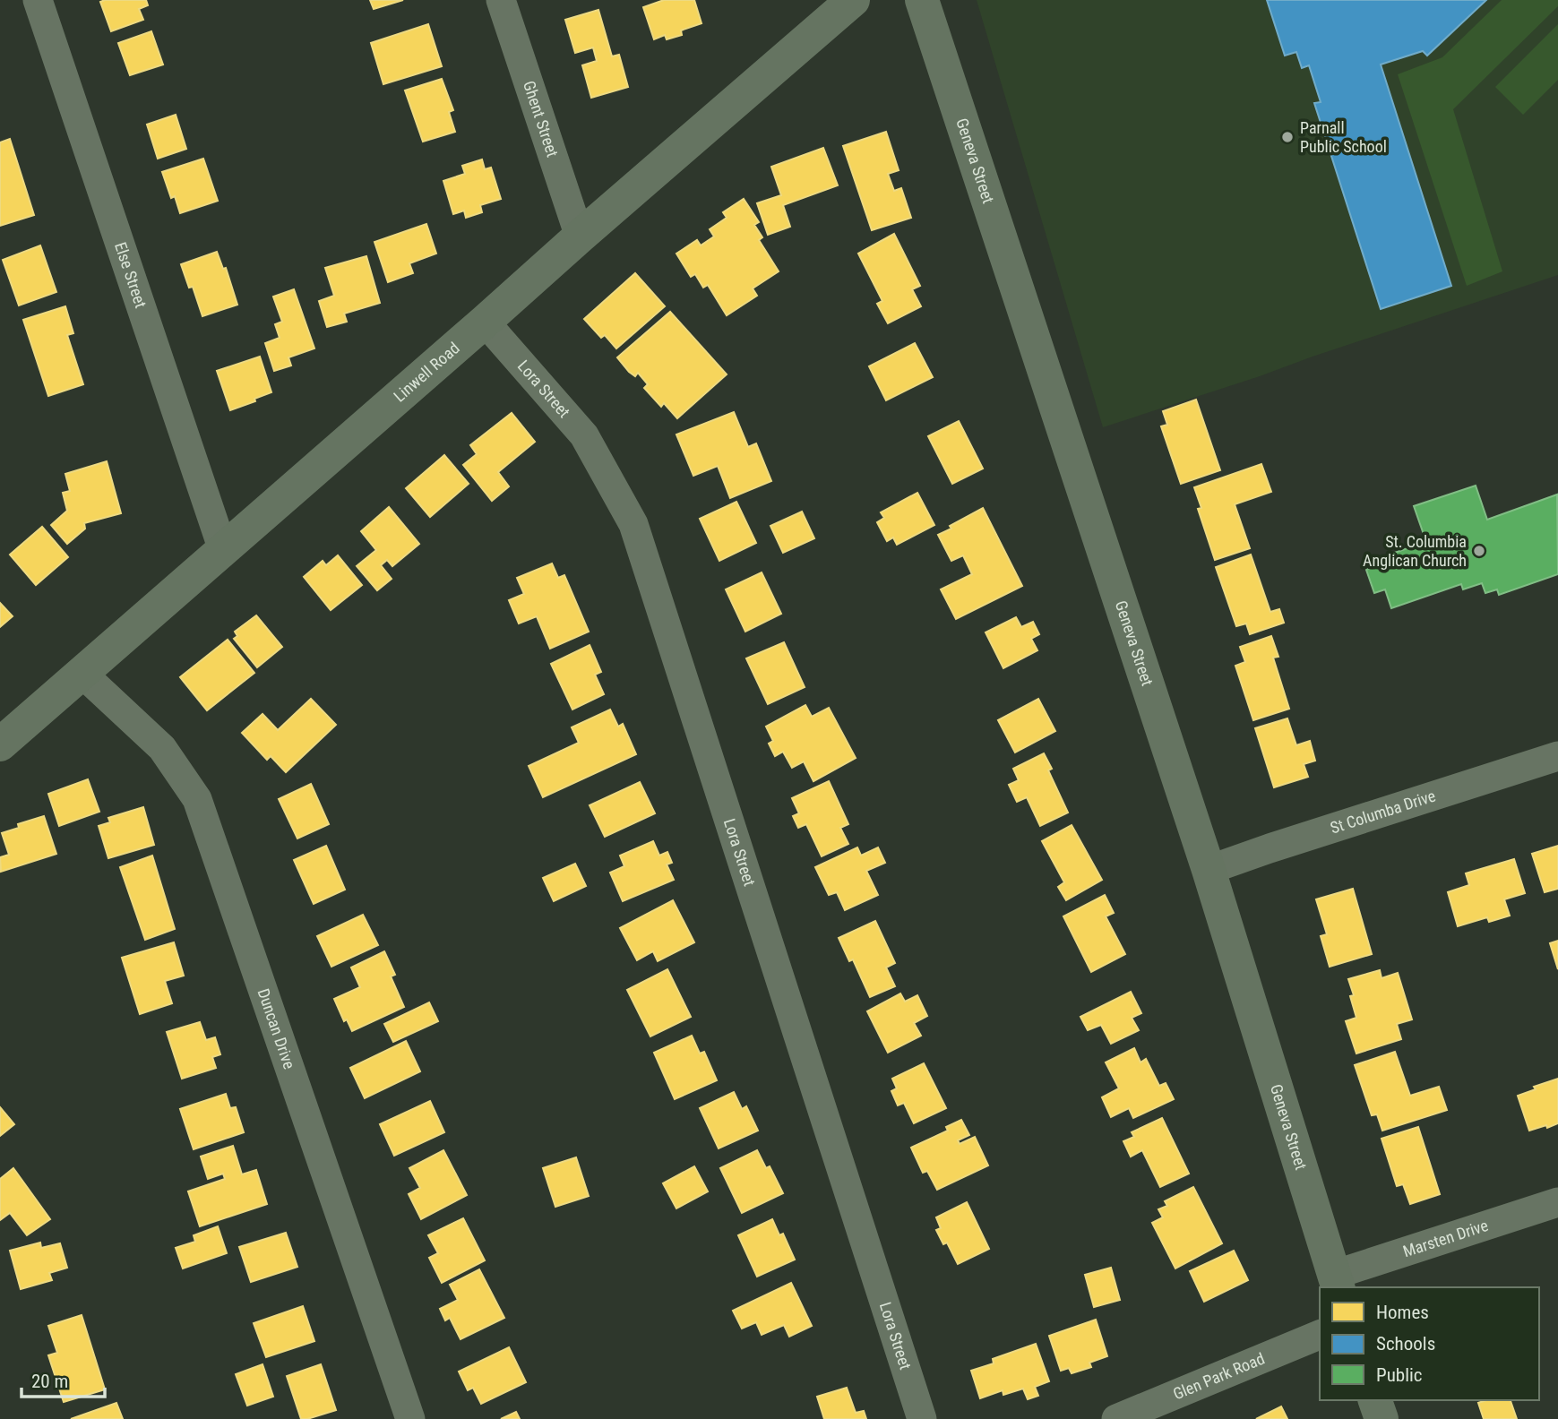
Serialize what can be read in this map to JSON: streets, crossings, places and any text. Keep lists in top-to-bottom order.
{
  "streets": {
    "main road": ["Geneva Street", "Linwell Road"],
    "street": [
      "Ghent Street",
      "Else Street",
      "Lora Street",
      "St Columba Drive",
      "Duncan Drive",
      "Marsten Drive",
      "Glen Park Road"
    ]
  },
  "crossings": [
    ["Ghent Street", "Linwell Road"],
    ["Geneva Street", "St Columba Drive"],
    ["Geneva Street", "Marsten Drive"],
    ["Else Street", "Linwell Road"],
    ["Linwell Road", "Lora Street"],
    ["Linwell Road", "Duncan Drive"]
  ],
  "places": ["Parnall Public School", "St. Columbia Anglican Church"],
  "legend": ["Homes", "Schools", "Public"],
  "scale_bar": "20 m"
}
